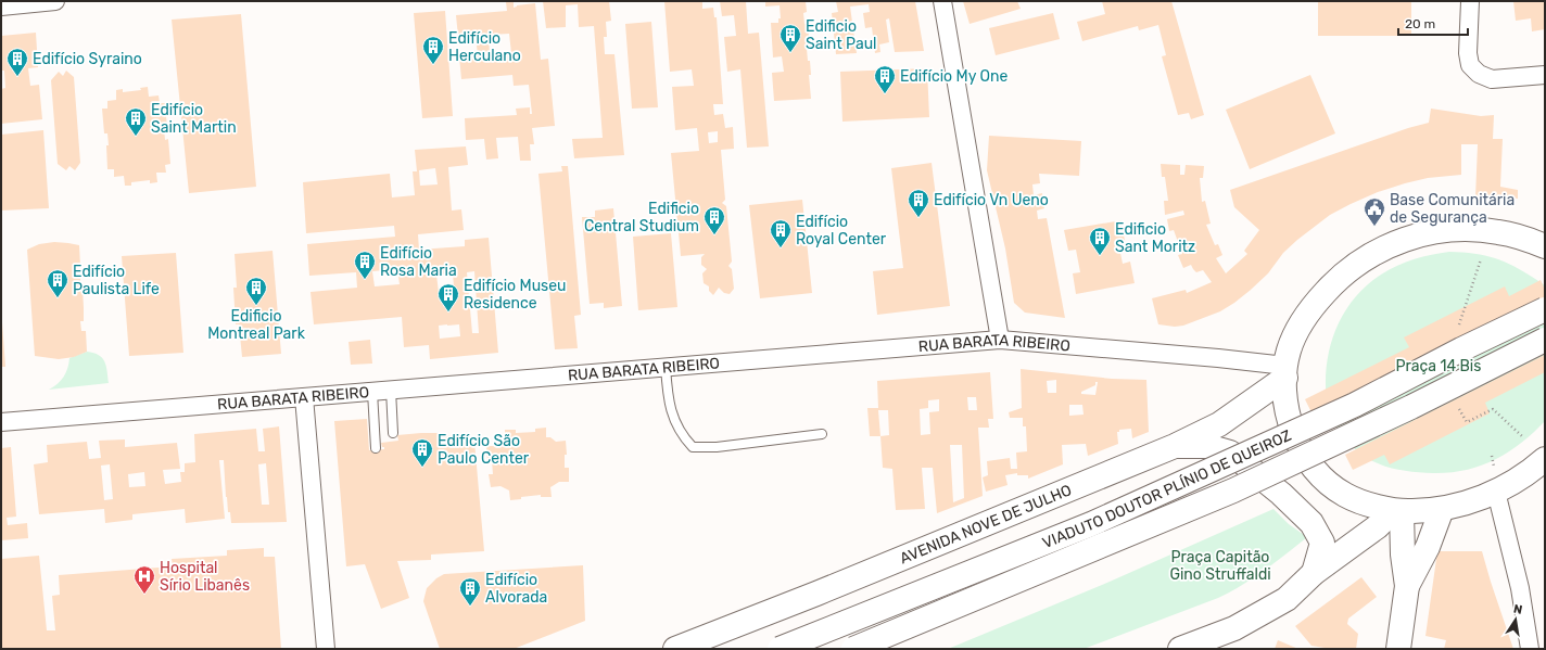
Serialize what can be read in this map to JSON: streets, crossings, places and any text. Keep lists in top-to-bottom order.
{
  "streets": {
    "main road": ["VIADUTO DOUTOR PLÍNIO DE QUEIROZ", "AVENIDA NOVE DE JULHO"],
    "street": ["RUA BARATA RIBEIRO"]
  },
  "crossings": [
    ["RUA BARATA RIBEIRO", "AVENIDA NOVE DE JULHO"]
  ],
  "parks": ["Praça 14 Bis", "Praça Capitão Gino Struffaldi"],
  "places": {
    "building": [
      "Edificio Saint Paul",
      "Edifício Herculano",
      "Edifício Syraino",
      "Edifício My One",
      "Edifício Saint Martin",
      "Edifício Vn Ueno",
      "Edificio Central Studium",
      "Edifício Royal Center",
      "Edificio Sant Moritz",
      "Edifício Rosa Maria",
      "Edifício Paulista Life",
      "Edificio Montreal Park",
      "Edifício Museu Residence",
      "Edifício São Paulo Center",
      "Edifício Alvorada"
    ],
    "public building": ["Base Comunitária de Segurança"],
    "hospital": ["Hospital Sírio Libanês"]
  },
  "scale_bar": "20 m",
  "north": "top"
}
